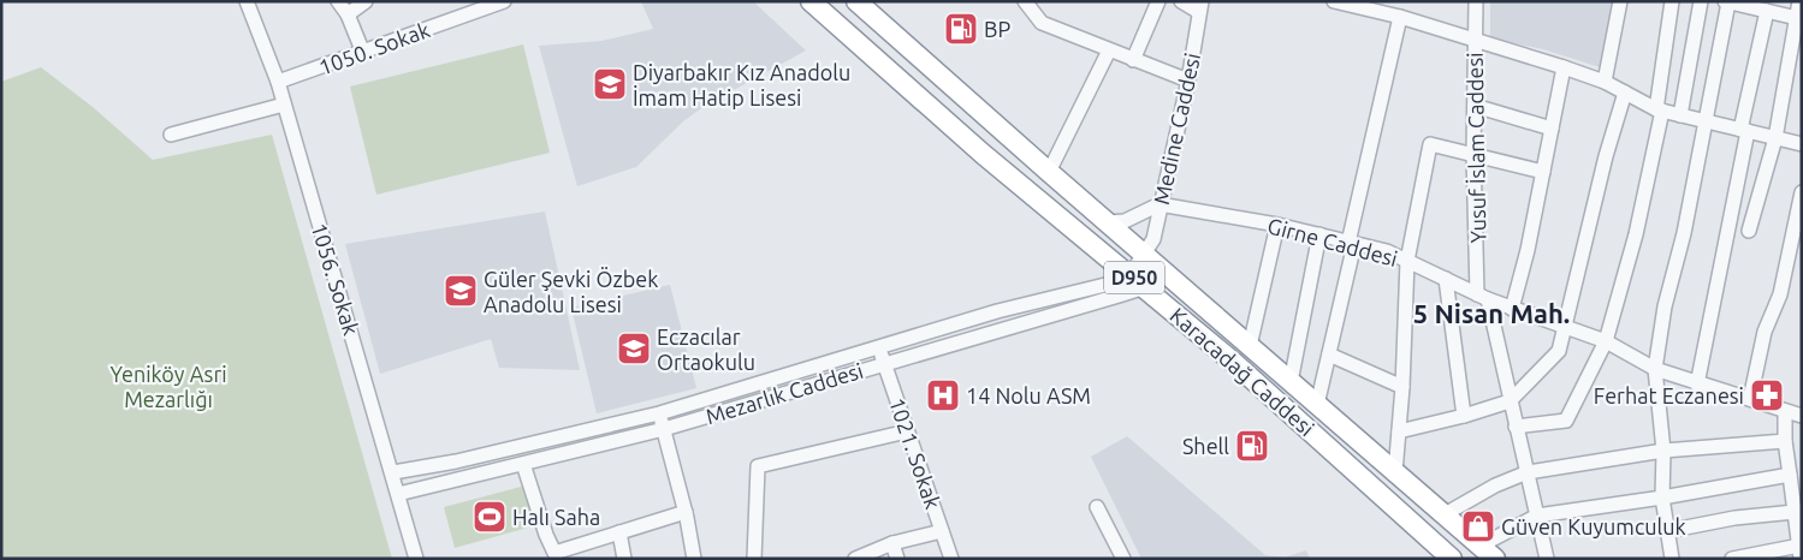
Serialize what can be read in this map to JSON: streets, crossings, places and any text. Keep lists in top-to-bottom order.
{
  "streets": {
    "highway": ["D950", "Karacadağ Caddesi"],
    "street": [
      "1050. Sokak",
      "Medine Caddesi",
      "Yusuf İslam Caddesi",
      "Girne Caddesi",
      "1056. Sokak",
      "Mezarlık Caddesi",
      "1021. Sokak"
    ]
  },
  "crossings": [
    ["1050. Sokak", "1056. Sokak"],
    ["Medine Caddesi", "Girne Caddesi"],
    ["Medine Caddesi", "Karacadağ Caddesi"],
    ["Yusuf İslam Caddesi", "Girne Caddesi"],
    ["1056. Sokak", "Mezarlık Caddesi"],
    ["Karacadağ Caddesi", "Mezarlık Caddesi"],
    ["Mezarlık Caddesi", "1021. Sokak"]
  ],
  "districts": ["5 Nisan Mah."],
  "parks": ["Yeniköy Asri Mezarlığı"],
  "places": {
    "fuel station": ["BP", "Shell"],
    "school or university": ["Diyarbakır Kız Anadolu İmam Hatip Lisesi", "Güler Şevki Özbek Anadolu Lisesi", "Eczacılar Ortaokulu"],
    "hospital": ["14 Nolu ASM"],
    "pharmacy": ["Ferhat Eczanesi"],
    "sports": ["Halı Saha"],
    "shop": ["Güven Kuyumculuk"]
  }
}
